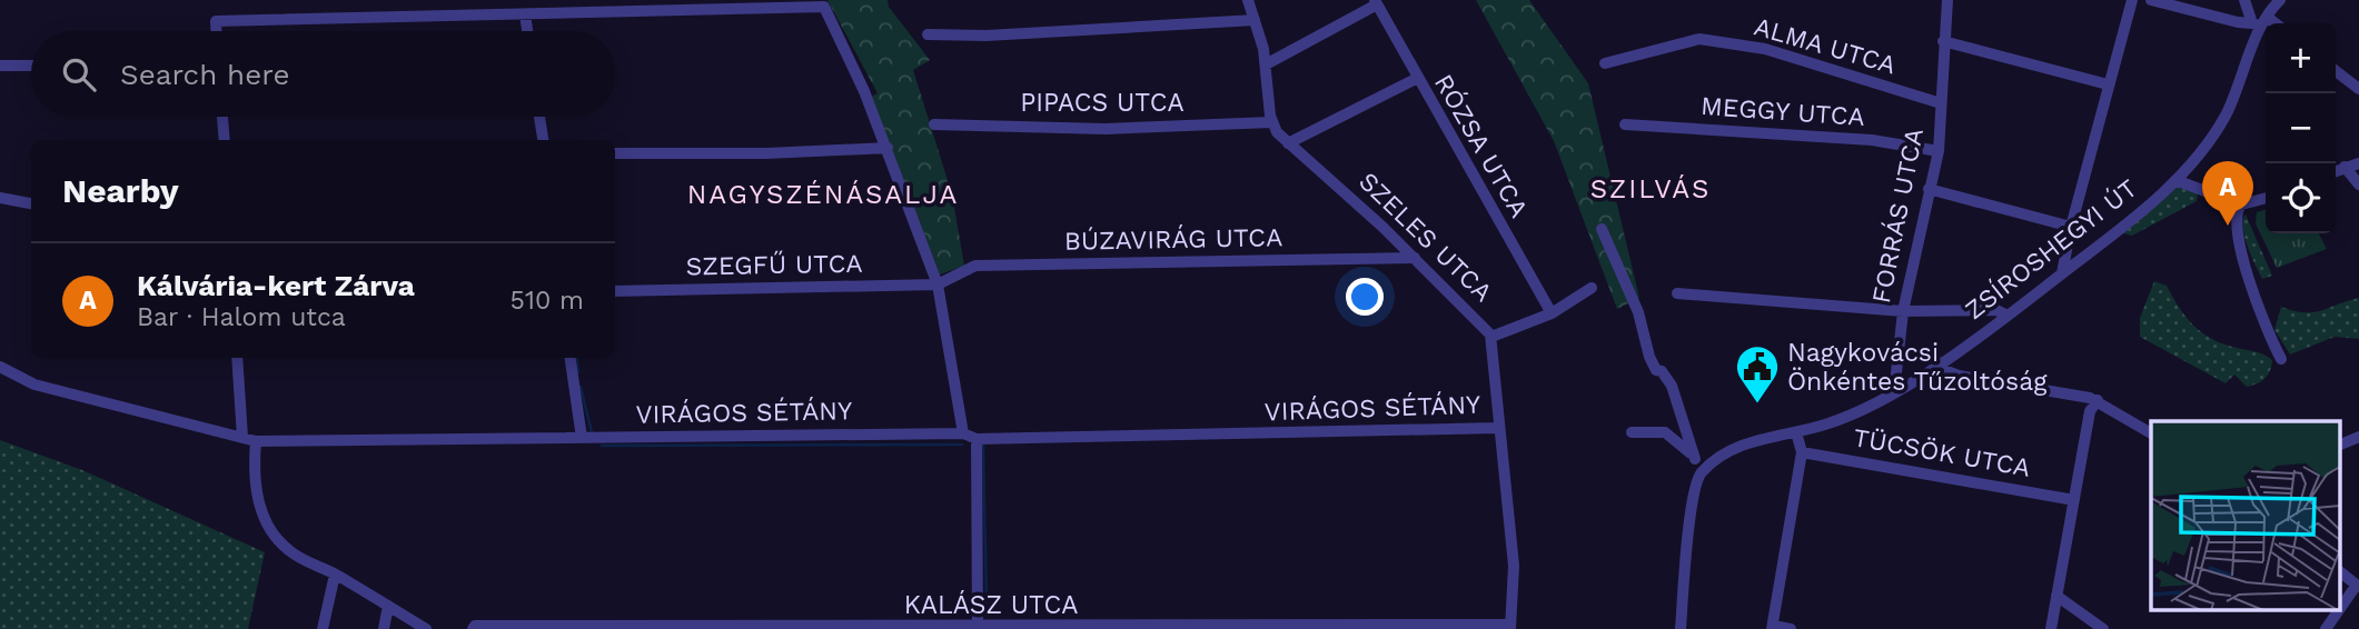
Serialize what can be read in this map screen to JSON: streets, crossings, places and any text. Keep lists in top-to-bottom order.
{
  "streets": {
    "street": [
      "ALMA UTCA",
      "PIPACS UTCA",
      "MEGGY UTCA",
      "RÓZSA UTCA",
      "FORRÁS UTCA",
      "SZELES UTCA",
      "BÚZAVIRÁG UTCA",
      "ZSÍROSHEGYI ÚT",
      "SZEGFŰ UTCA",
      "VIRÁGOS SÉTÁNY",
      "TÜCSÖK UTCA",
      "KALÁSZ UTCA"
    ]
  },
  "crossings": [
    ["ALMA UTCA", "FORRÁS UTCA"],
    ["PIPACS UTCA", "SZELES UTCA"],
    ["MEGGY UTCA", "FORRÁS UTCA"],
    ["FORRÁS UTCA", "ZSÍROSHEGYI ÚT"],
    ["SZELES UTCA", "BÚZAVIRÁG UTCA"],
    ["SZELES UTCA", "VIRÁGOS SÉTÁNY"],
    ["SZELES UTCA", "KALÁSZ UTCA"],
    ["BÚZAVIRÁG UTCA", "SZEGFŰ UTCA"]
  ],
  "districts": ["SZILVÁS", "NAGYSZÉNÁSALJA"],
  "places": {
    "public building": ["Nagykovácsi Önkéntes Tűzoltóság"]
  },
  "page": {
    "map_buttons": ["+", "−"],
    "search": "Search here",
    "heading": "Nearby",
    "pins": "A",
    "list": [
      {
        "mark": "A",
        "name": "Kálvária-kert Zárva",
        "note": "Bar · Halom utca",
        "value": "510 m"
      }
    ]
  }
}
